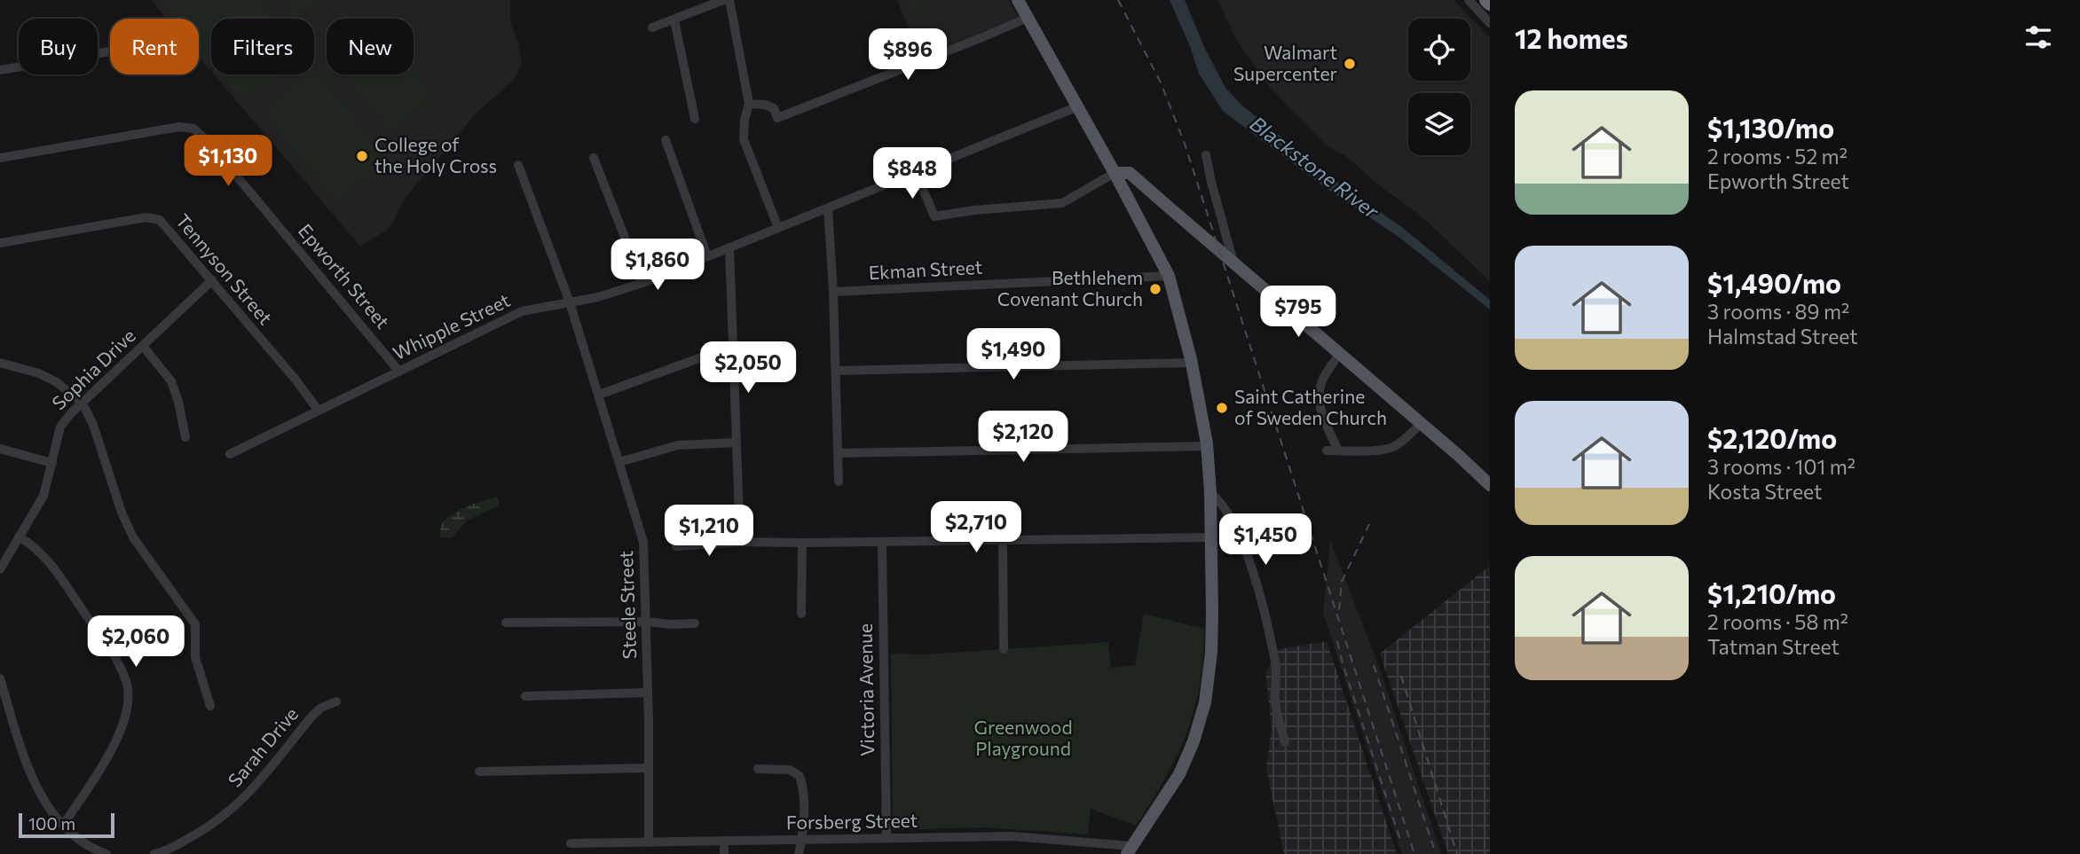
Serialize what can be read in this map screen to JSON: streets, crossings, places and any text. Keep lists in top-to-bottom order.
{
  "streets": {
    "street": [
      "Tennyson Street",
      "Ekman Street",
      "Epworth Street",
      "Whipple Street",
      "Sophia Drive",
      "Steele Street",
      "Victoria Avenue",
      "Sarah Drive",
      "Forsberg Street"
    ]
  },
  "crossings": [
    ["Tennyson Street", "Whipple Street"],
    ["Tennyson Street", "Sophia Drive"],
    ["Epworth Street", "Whipple Street"],
    ["Whipple Street", "Steele Street"],
    ["Steele Street", "Forsberg Street"],
    ["Victoria Avenue", "Forsberg Street"]
  ],
  "water": ["Blackstone River"],
  "parks": ["Greenwood Playground"],
  "places": [
    "Walmart Supercenter",
    "College of the Holy Cross",
    "Bethlehem Covenant Church",
    "Saint Catherine of Sweden Church"
  ],
  "scale_bar": "100 m",
  "page": {
    "heading": "12 homes",
    "chip": [
      "Buy",
      "Rent",
      "Filters",
      "New"
    ],
    "price": [
      "$896",
      "$1,130",
      "$848",
      "$1,860",
      "$795",
      "$1,490",
      "$2,050",
      "$2,120",
      "$2,710",
      "$1,210",
      "$1,450",
      "$2,060"
    ],
    "list": [
      {
        "name": "$1,130/mo",
        "note": "2 rooms · 52 m² · Epworth Street"
      },
      {
        "name": "$1,490/mo",
        "note": "3 rooms · 89 m² · Halmstad Street"
      },
      {
        "name": "$2,120/mo",
        "note": "3 rooms · 101 m² · Kosta Street"
      },
      {
        "name": "$1,210/mo",
        "note": "2 rooms · 58 m² · Tatman Street"
      }
    ],
    "scale": "100 m"
  }
}
